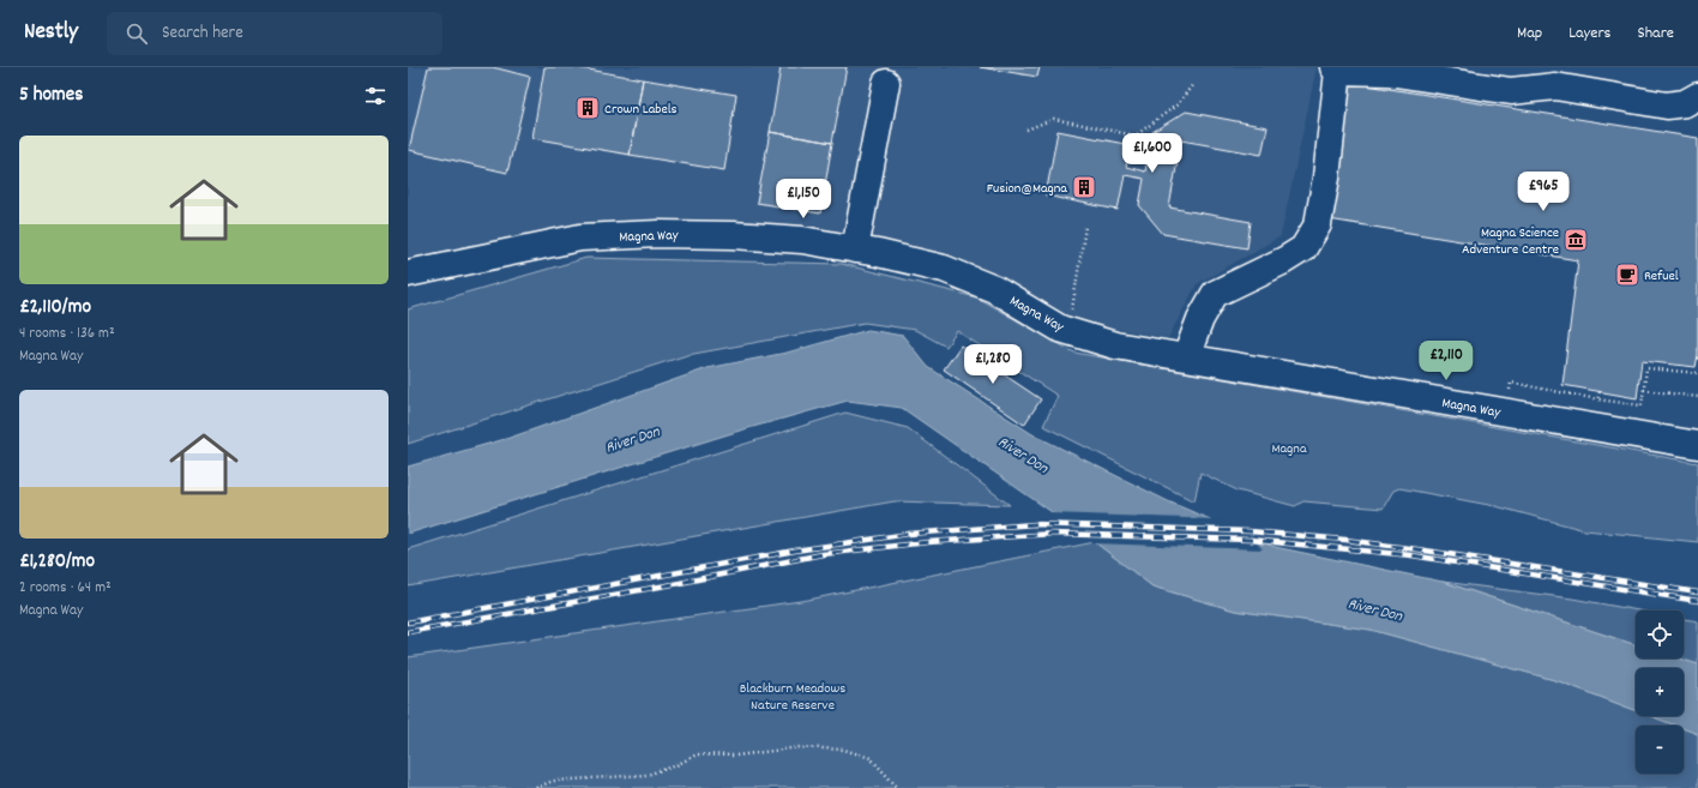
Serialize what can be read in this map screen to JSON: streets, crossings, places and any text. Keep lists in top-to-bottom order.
{
  "streets": {
    "street": ["Magna Way"]
  },
  "water": ["River Don"],
  "parks": ["Magna", "Blackburn Meadows Nature Reserve"],
  "places": {
    "building": ["Crown Labels", "Fusion@Magna"],
    "museum": ["Magna Science Adventure Centre"],
    "cafe": ["Refuel"]
  },
  "page": {
    "header": "Nestly",
    "search": "Search here",
    "nav": ["Map", "Layers", "Share"],
    "heading": "5 homes",
    "list": [
      {
        "name": "£2,110/mo",
        "note": "4 rooms · 136 m² · Magna Way"
      },
      {
        "name": "£1,280/mo",
        "note": "2 rooms · 64 m² · Magna Way"
      }
    ],
    "price": [
      "£1,600",
      "£965",
      "£1,150",
      "£2,110",
      "£1,280"
    ],
    "map_buttons": ["+", "−"]
  }
}
